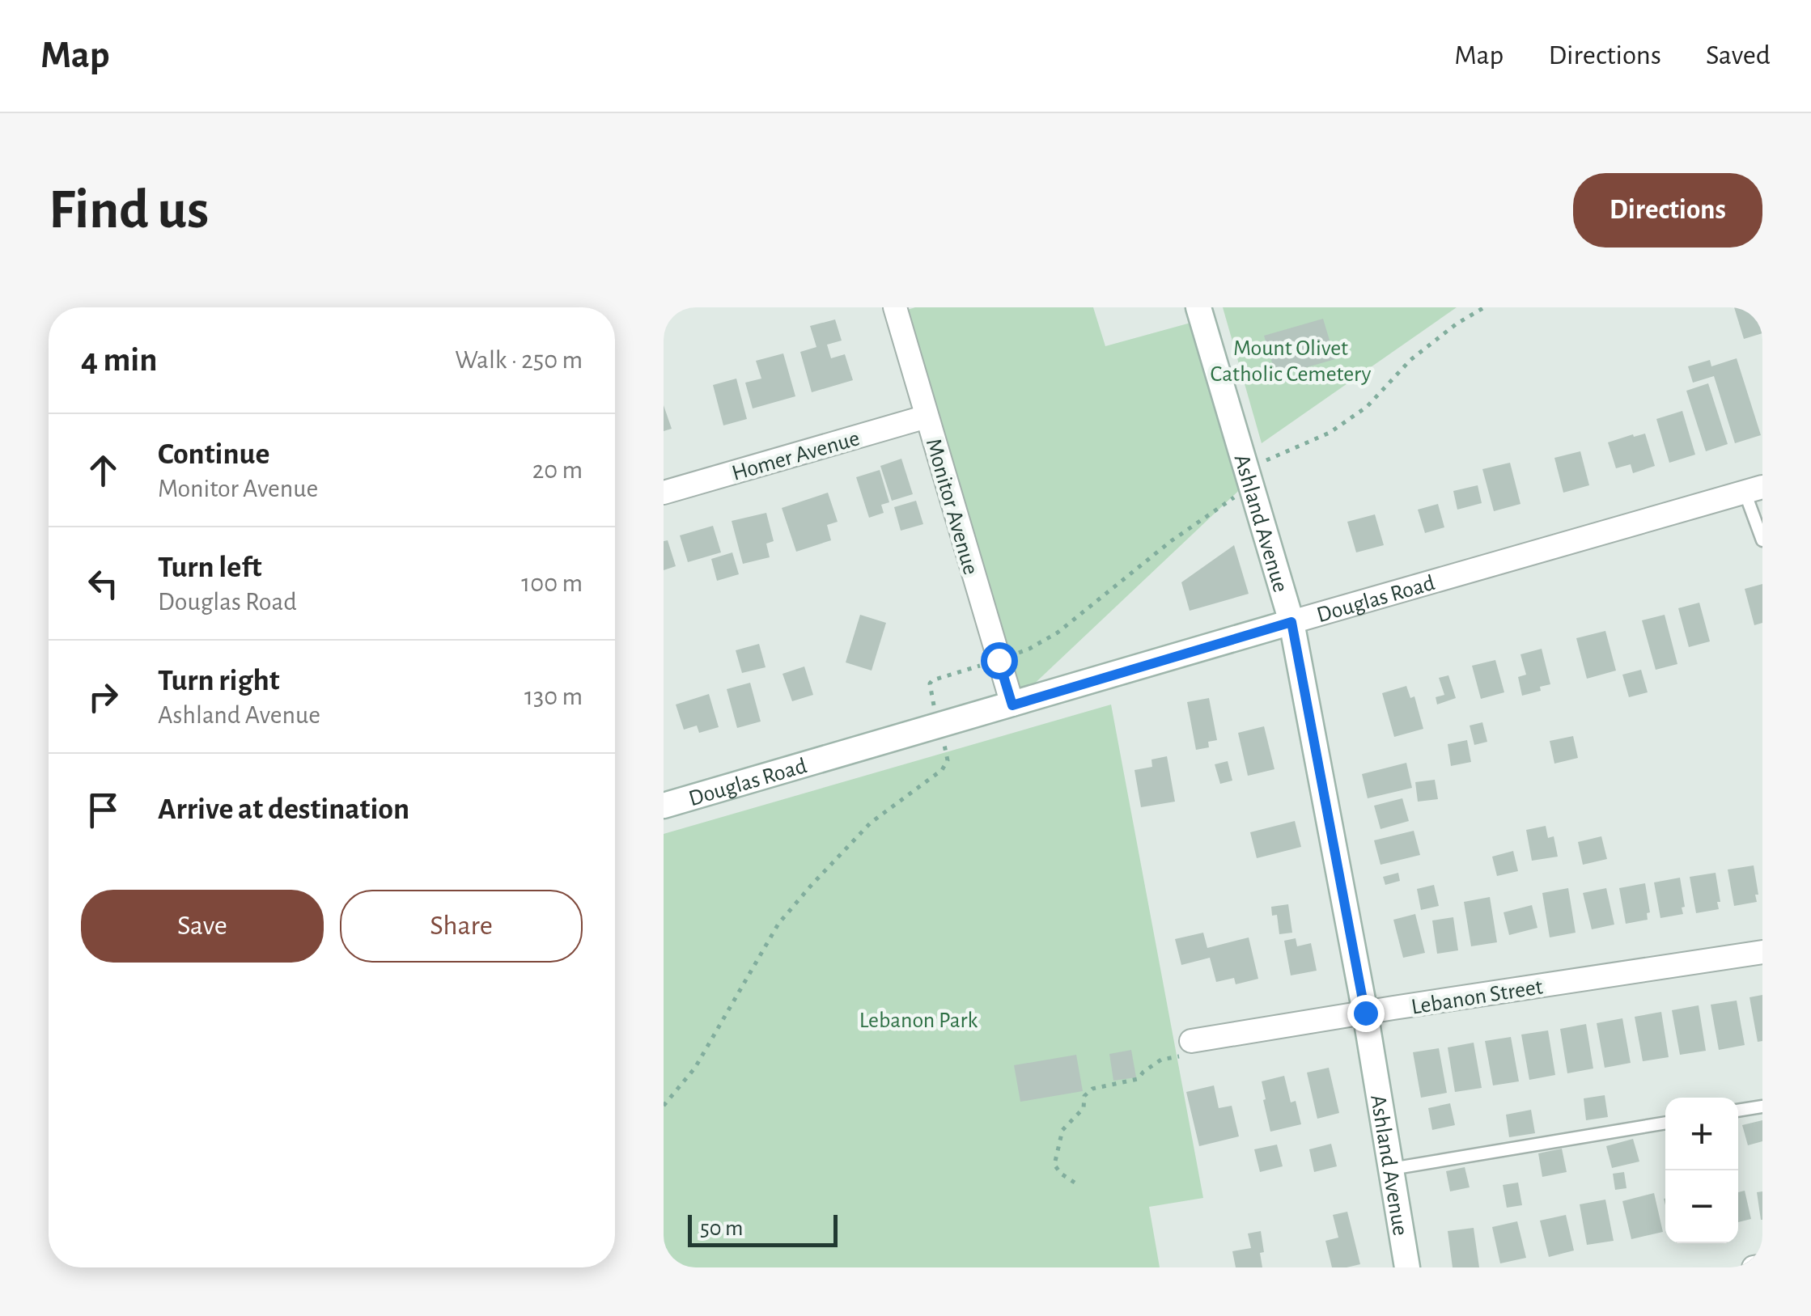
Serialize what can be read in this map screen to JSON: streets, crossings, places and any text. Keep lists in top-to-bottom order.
{
  "streets": {
    "street": [
      "Homer Avenue",
      "Monitor Avenue",
      "Ashland Avenue",
      "Douglas Road",
      "Lebanon Street"
    ]
  },
  "crossings": [
    ["Homer Avenue", "Monitor Avenue"],
    ["Monitor Avenue", "Douglas Road"],
    ["Ashland Avenue", "Douglas Road"],
    ["Ashland Avenue", "Lebanon Street"]
  ],
  "parks": ["Mount Olivet Catholic Cemetery", "Lebanon Park"],
  "scale_bar": "50 m",
  "page": {
    "header": "Map",
    "nav": ["Map", "Directions", "Saved"],
    "buttons": [
      "Directions",
      ["Save", "Share"]
    ],
    "title": "Find us",
    "heading": ["4 min", "Walk · 250 m"],
    "list": [
      ["Continue", "Monitor Avenue", "20 m"],
      ["Turn left", "Douglas Road", "100 m"],
      ["Turn right", "Ashland Avenue", "130 m"],
      "Arrive at destination"
    ],
    "map_buttons": ["+", "−"],
    "scale": "50 m"
  }
}
